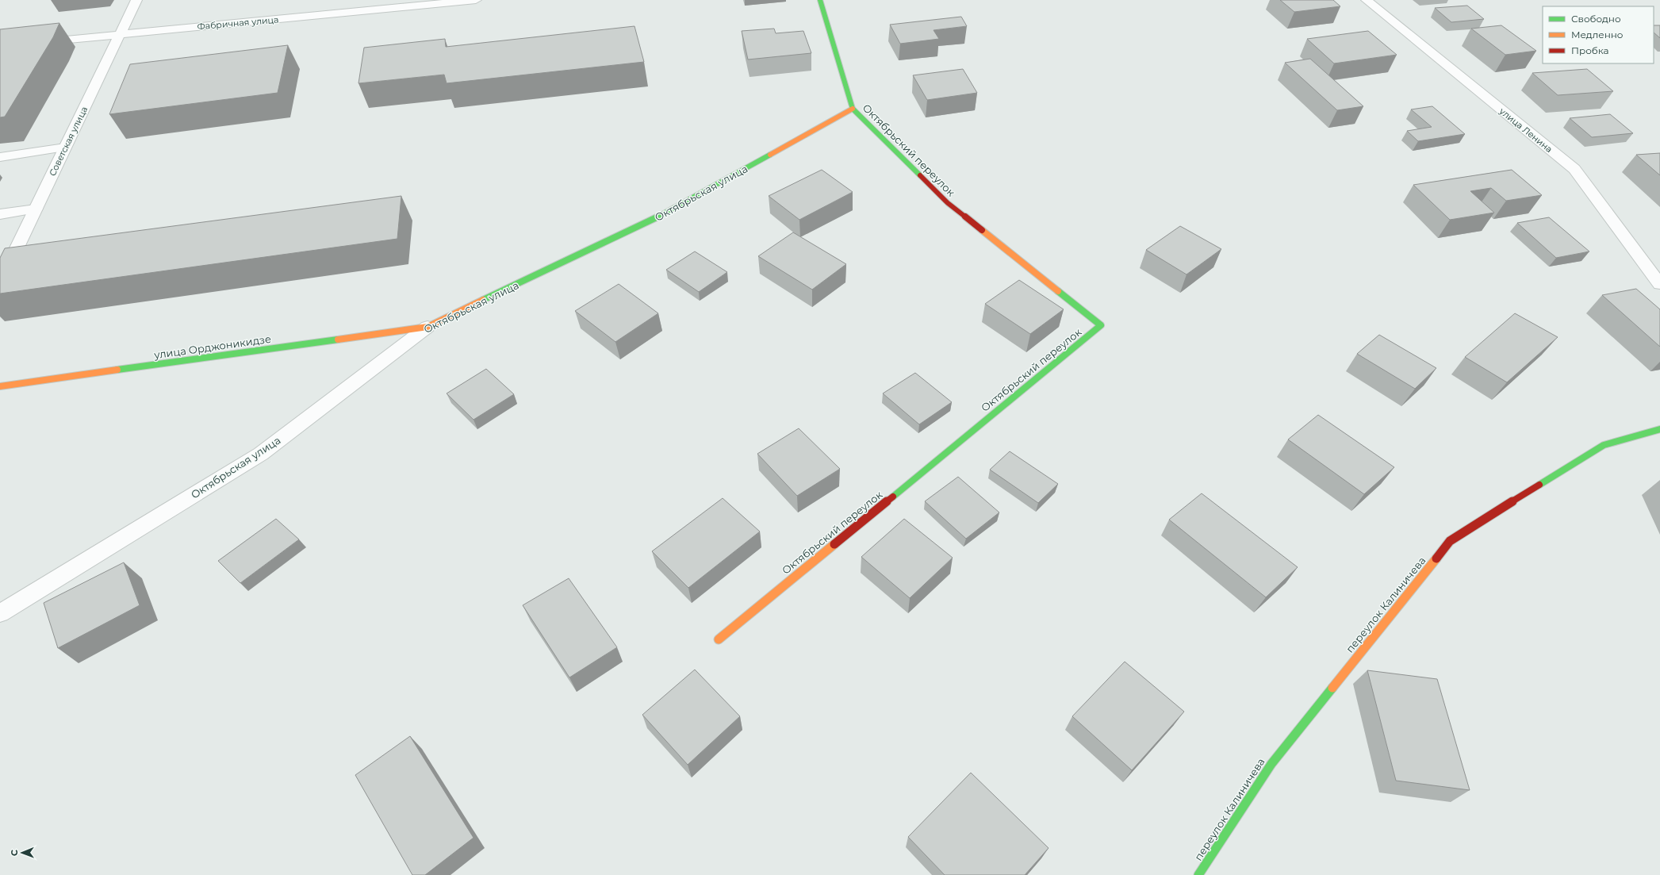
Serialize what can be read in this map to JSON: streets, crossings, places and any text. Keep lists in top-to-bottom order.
{
  "streets": {
    "street": [
      "Фабричная улица",
      "улица Ленина",
      "Советская улица",
      "Октябрьский переулок",
      "Октябрьская улица",
      "улица Орджоникидзе",
      "переулок Калиничева"
    ]
  },
  "crossings": [
    ["Фабричная улица", "Советская улица"],
    ["Октябрьский переулок", "Октябрьская улица"],
    ["Октябрьская улица", "улица Орджоникидзе"]
  ],
  "legend": ["Свободно", "Медленно", "Пробка"],
  "north": "left"
}
